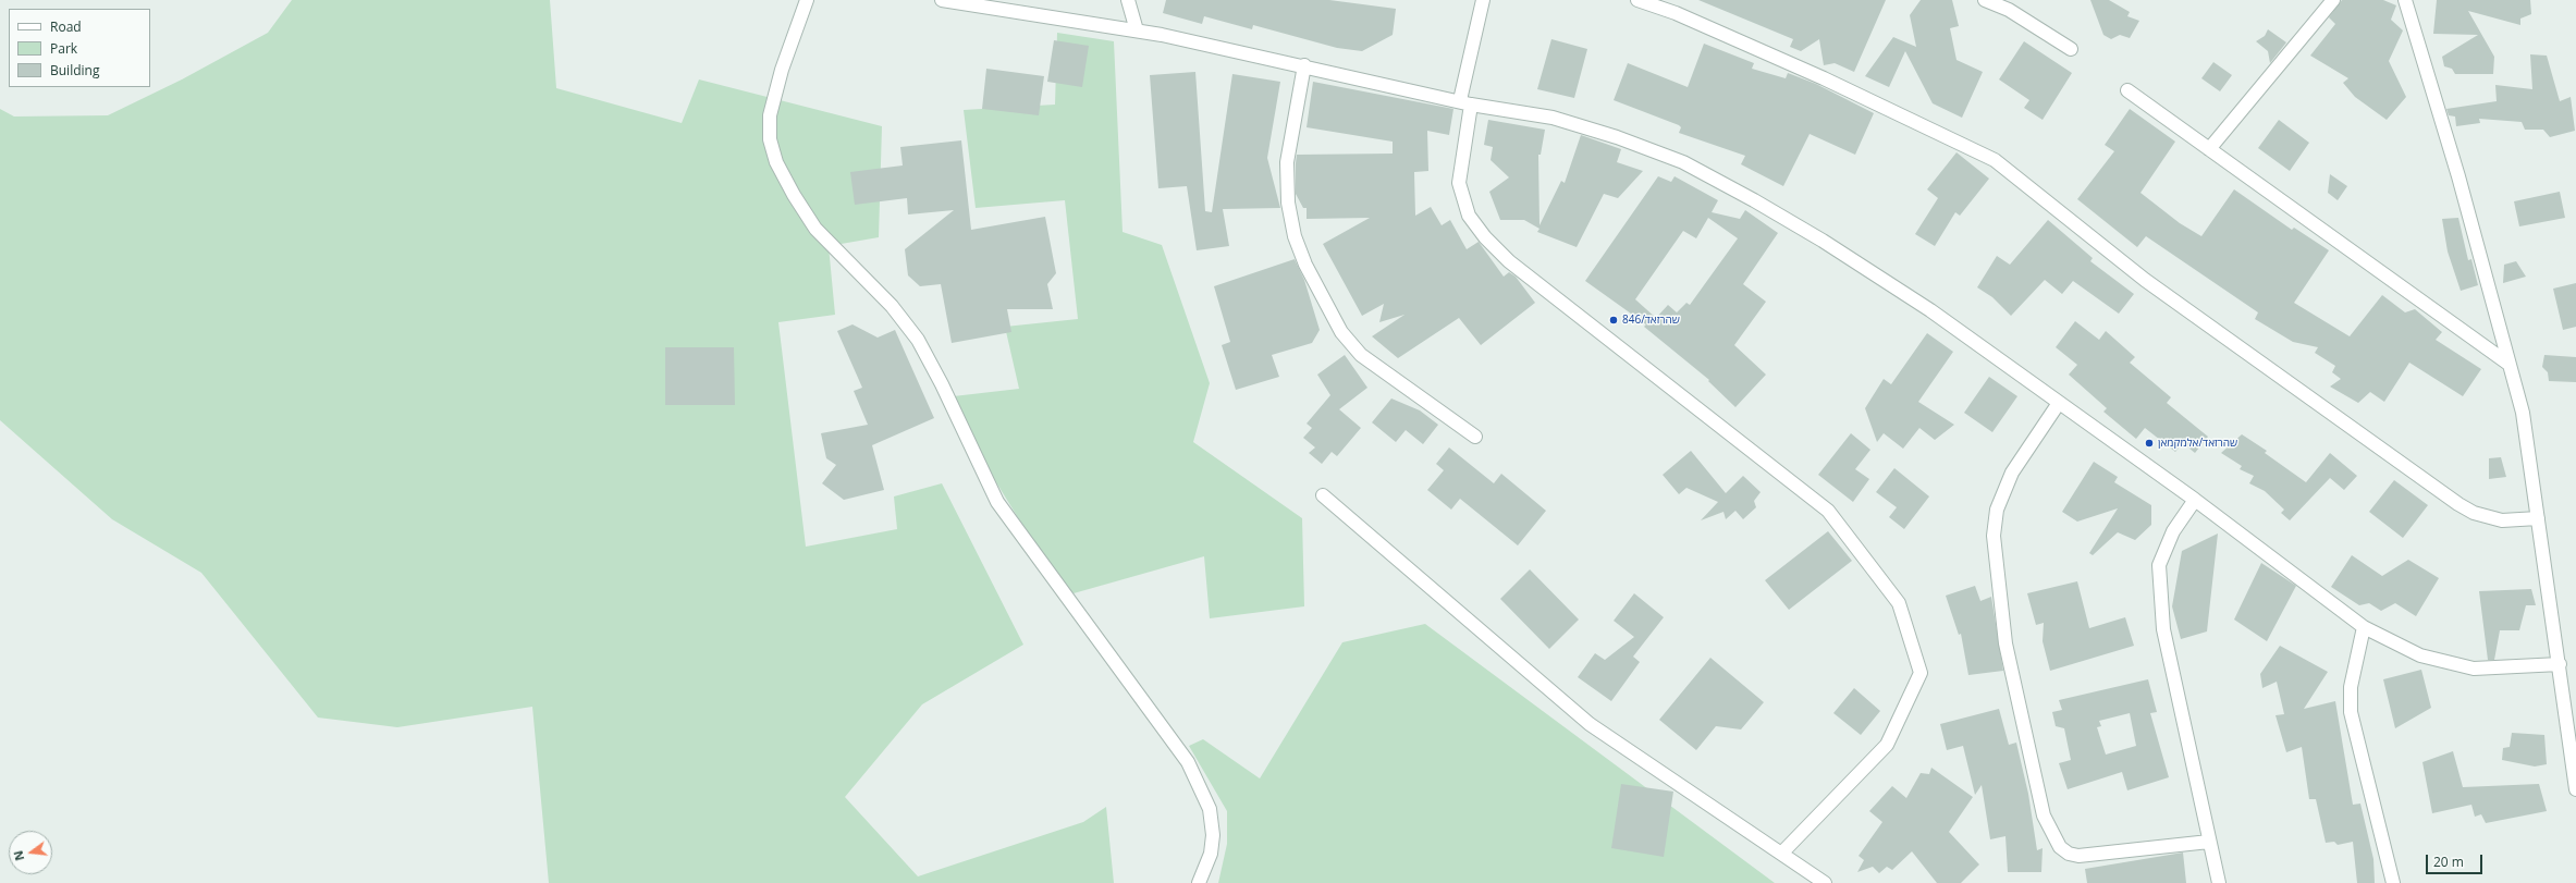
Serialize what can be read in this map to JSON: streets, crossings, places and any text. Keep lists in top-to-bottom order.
{
  "places": ["846/שהרזאד", "שהרזאד/אלמקמאן"],
  "legend": ["Road", "Park", "Building"],
  "scale_bar": "20 m",
  "north": "left"
}
